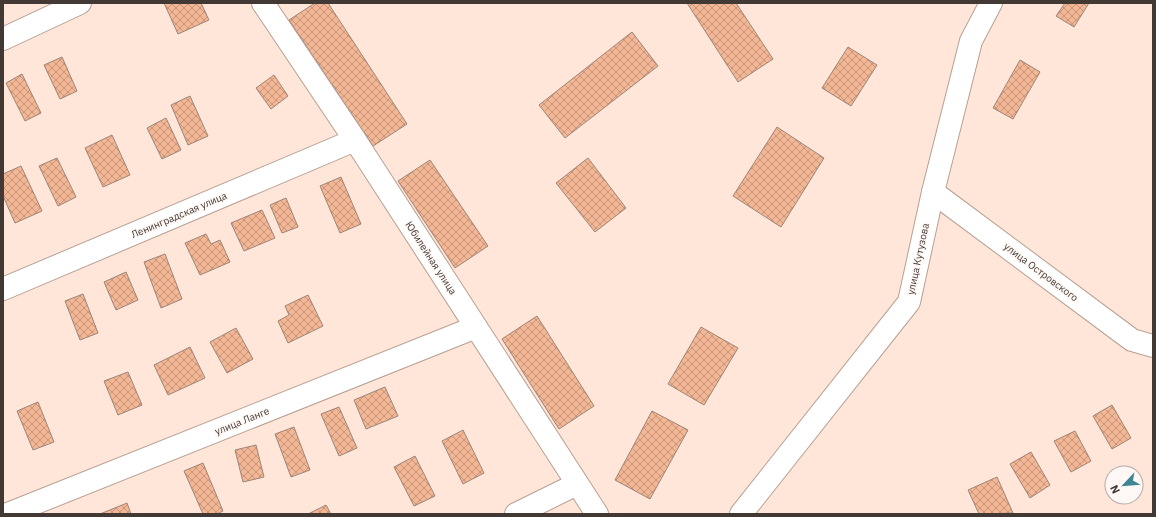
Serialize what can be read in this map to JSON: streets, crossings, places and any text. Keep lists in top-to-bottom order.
{
  "streets": {
    "street": [
      "Ленинградская улица",
      "Юбилейная улица",
      "улица Кутузова",
      "улица Островского",
      "улица Ланге"
    ]
  },
  "crossings": [
    ["Ленинградская улица", "Юбилейная улица"],
    ["Юбилейная улица", "улица Ланге"],
    ["улица Кутузова", "улица Островского"]
  ],
  "north": "bottom left"
}
